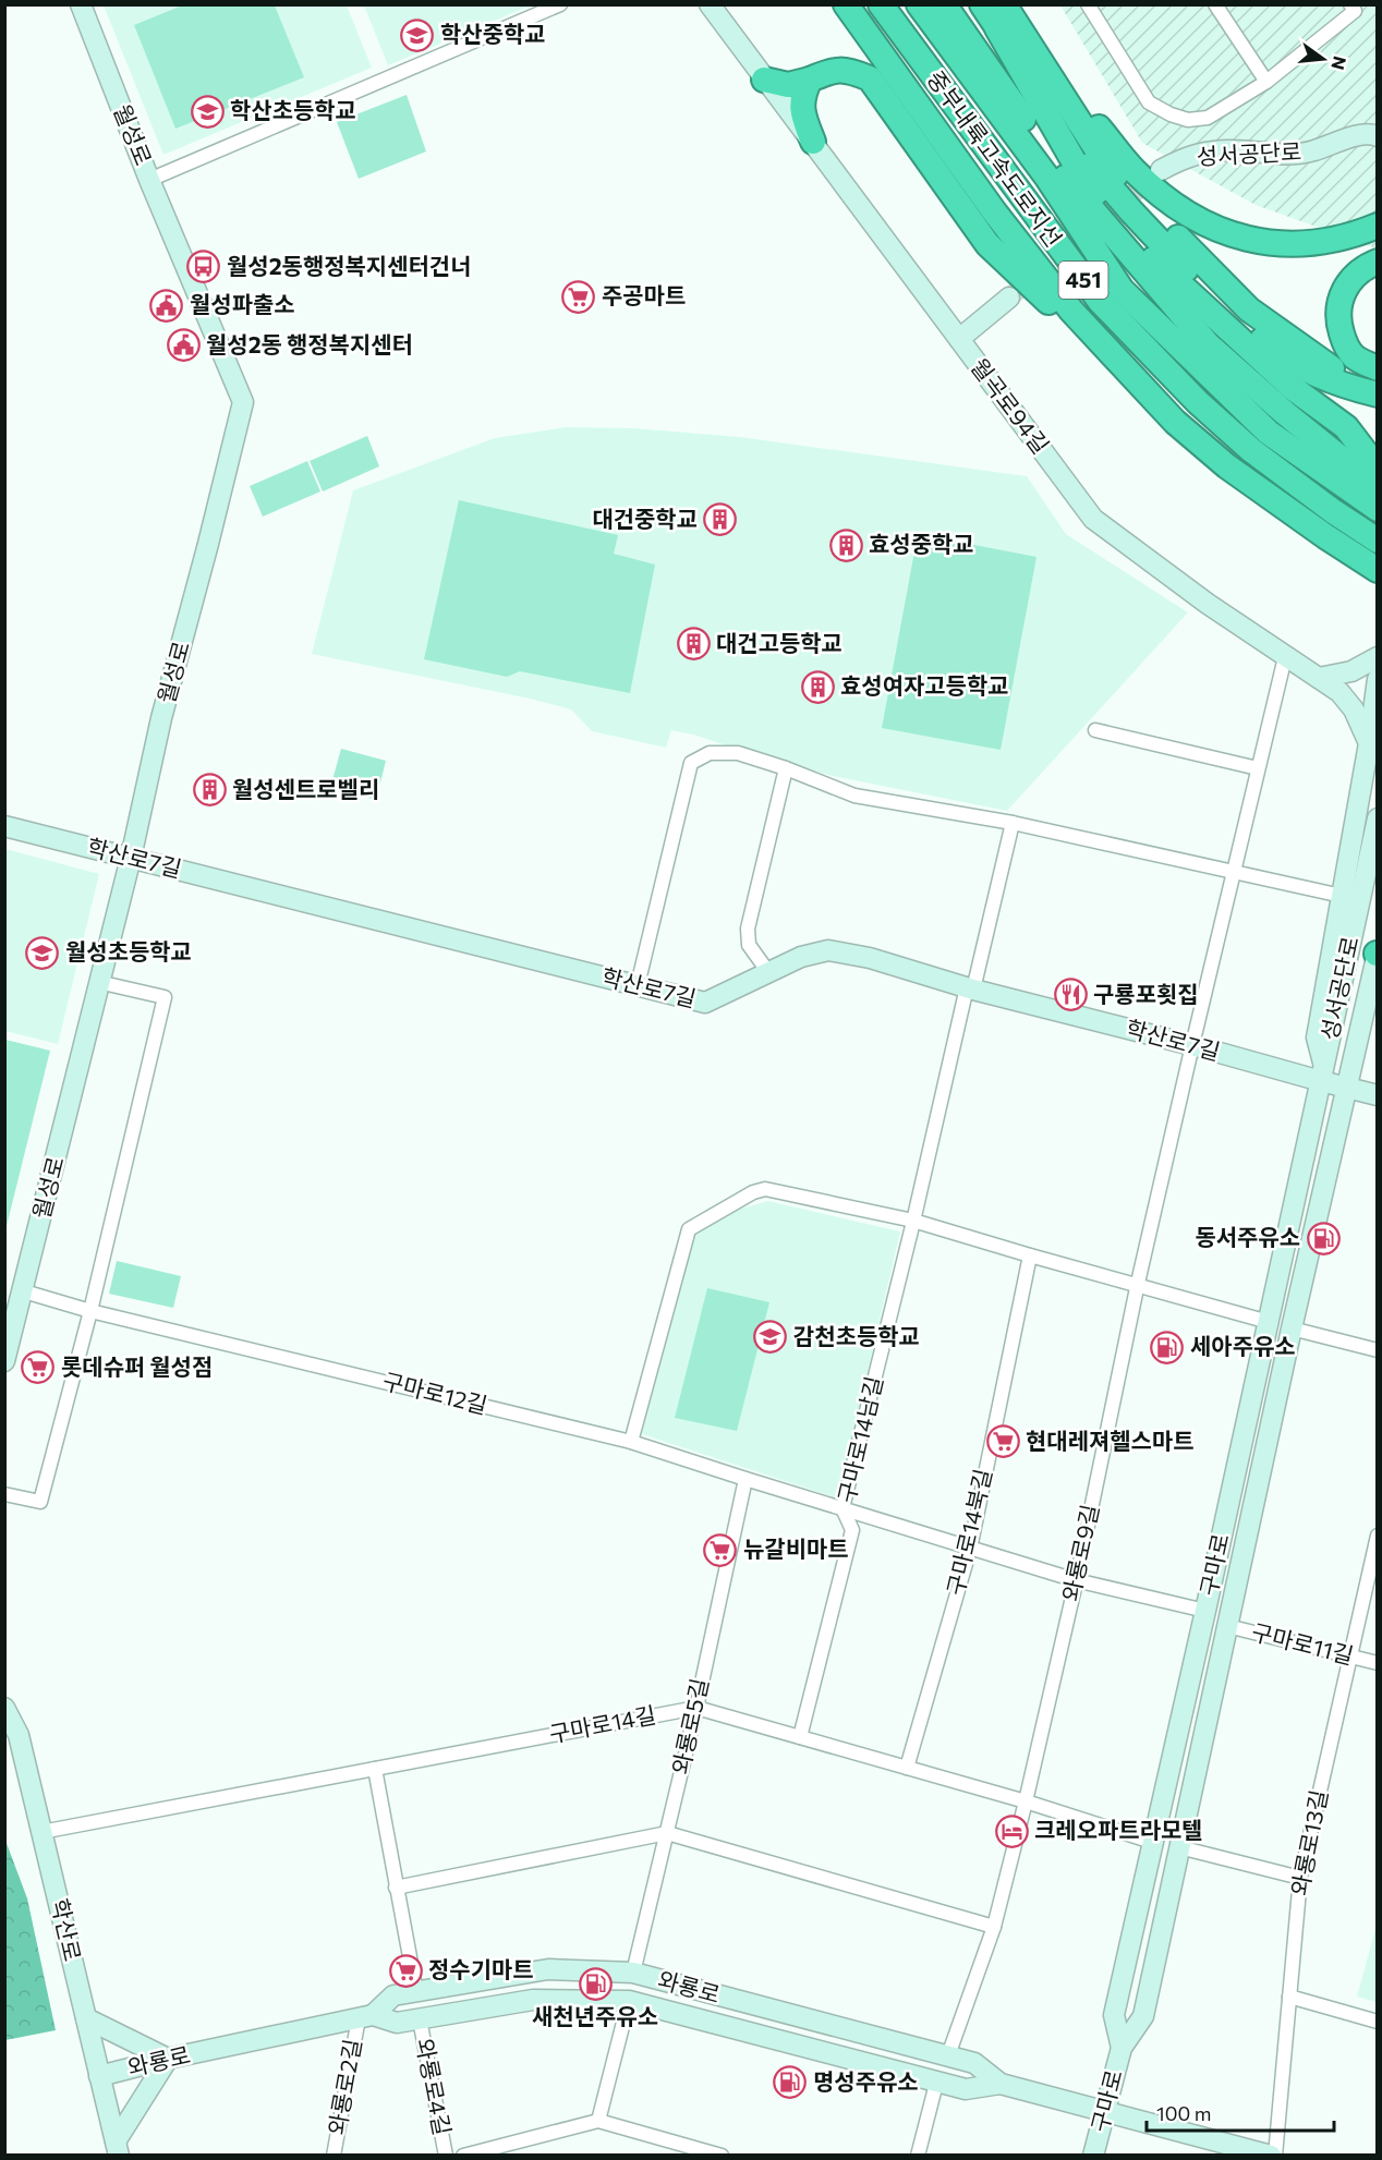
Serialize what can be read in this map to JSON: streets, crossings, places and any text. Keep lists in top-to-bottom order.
{
  "streets": {
    "highway": ["중부내륙고속도로지선", "451"],
    "main road": [
      "월성로",
      "성서공단로",
      "월곡로94길",
      "학산로7길",
      "구마로",
      "학산로",
      "와룡로"
    ],
    "street": [
      "구마로12길",
      "구마로14남길",
      "구마로14북길",
      "와룡로9길",
      "구마로11길",
      "구마로14길",
      "와룡로5길",
      "와룡로13길",
      "와룡로2길",
      "와룡로4길"
    ]
  },
  "crossings": [
    ["월성로", "학산로7길"],
    ["월성로", "구마로12길"],
    ["성서공단로", "학산로7길"],
    ["성서공단로", "구마로"],
    ["월곡로94길", "와룡로9길"],
    ["학산로7길", "구마로14남길"],
    ["학산로7길", "와룡로9길"],
    ["학산로7길", "구마로"],
    ["구마로12길", "구마로14남길"],
    ["구마로12길", "구마로14북길"],
    ["구마로12길", "와룡로9길"],
    ["구마로12길", "구마로"],
    ["구마로12길", "와룡로5길"],
    ["구마로14남길", "구마로14길"],
    ["구마로14북길", "구마로14길"],
    ["와룡로9길", "구마로14길"],
    ["와룡로9길", "와룡로"],
    ["구마로", "구마로11길"],
    ["구마로", "구마로14길"],
    ["구마로", "와룡로"],
    ["구마로11길", "와룡로13길"],
    ["구마로14길", "와룡로5길"],
    ["구마로14길", "학산로"],
    ["와룡로5길", "와룡로"],
    ["와룡로13길", "와룡로"],
    ["학산로", "와룡로"],
    ["와룡로", "와룡로2길"],
    ["와룡로", "와룡로4길"]
  ],
  "places": {
    "school or university": [
      "학산중학교",
      "학산초등학교",
      "월성초등학교",
      "감천초등학교"
    ],
    "bus stop": ["월성2동행정복지센터건너"],
    "supermarket": [
      "주공마트",
      "롯데슈퍼 월성점",
      "현대레져헬스마트",
      "뉴갈비마트",
      "정수기마트"
    ],
    "public building": ["월성파출소", "월성2동 행정복지센터"],
    "building": [
      "대건중학교",
      "효성중학교",
      "대건고등학교",
      "효성여자고등학교",
      "월성센트로벨리"
    ],
    "restaurant": ["구룡포횟집"],
    "fuel station": [
      "동서주유소",
      "세아주유소",
      "새천년주유소",
      "명성주유소"
    ],
    "hotel": ["크레오파트라모텔"]
  },
  "scale_bar": "100 m",
  "north": "right"
}
